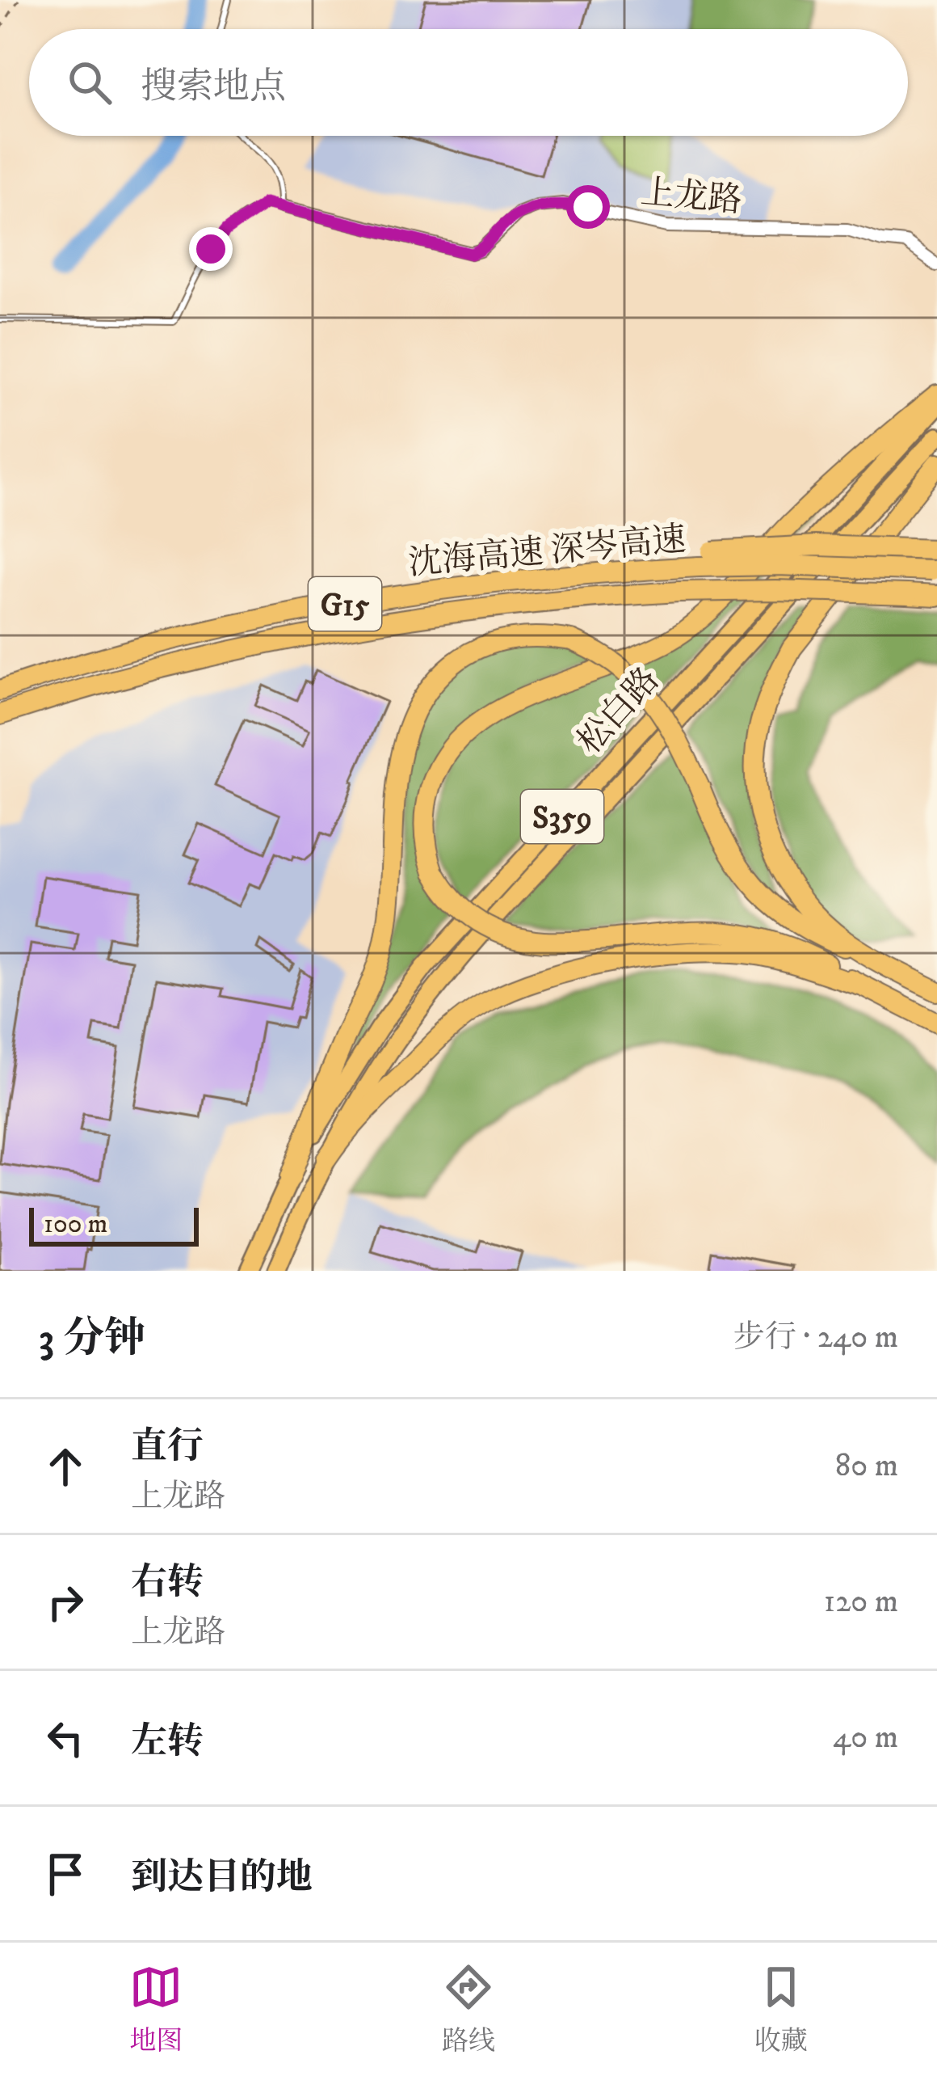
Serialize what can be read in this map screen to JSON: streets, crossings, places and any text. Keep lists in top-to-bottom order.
{
  "streets": {
    "highway": ["沈海高速 深岑高速", "G15"],
    "main road": ["松白路", "S359"],
    "street": ["上龙路"]
  },
  "scale_bar": "100 m",
  "page": {
    "search": "搜索地点",
    "scale": "100 m",
    "heading": ["3 分钟", "步行 · 240 m"],
    "list": [
      ["直行", "上龙路", "80 m"],
      ["右转", "上龙路", "120 m"],
      ["左转", "40 m"],
      "到达目的地"
    ],
    "nav": ["地图", "路线", "收藏"]
  }
}
